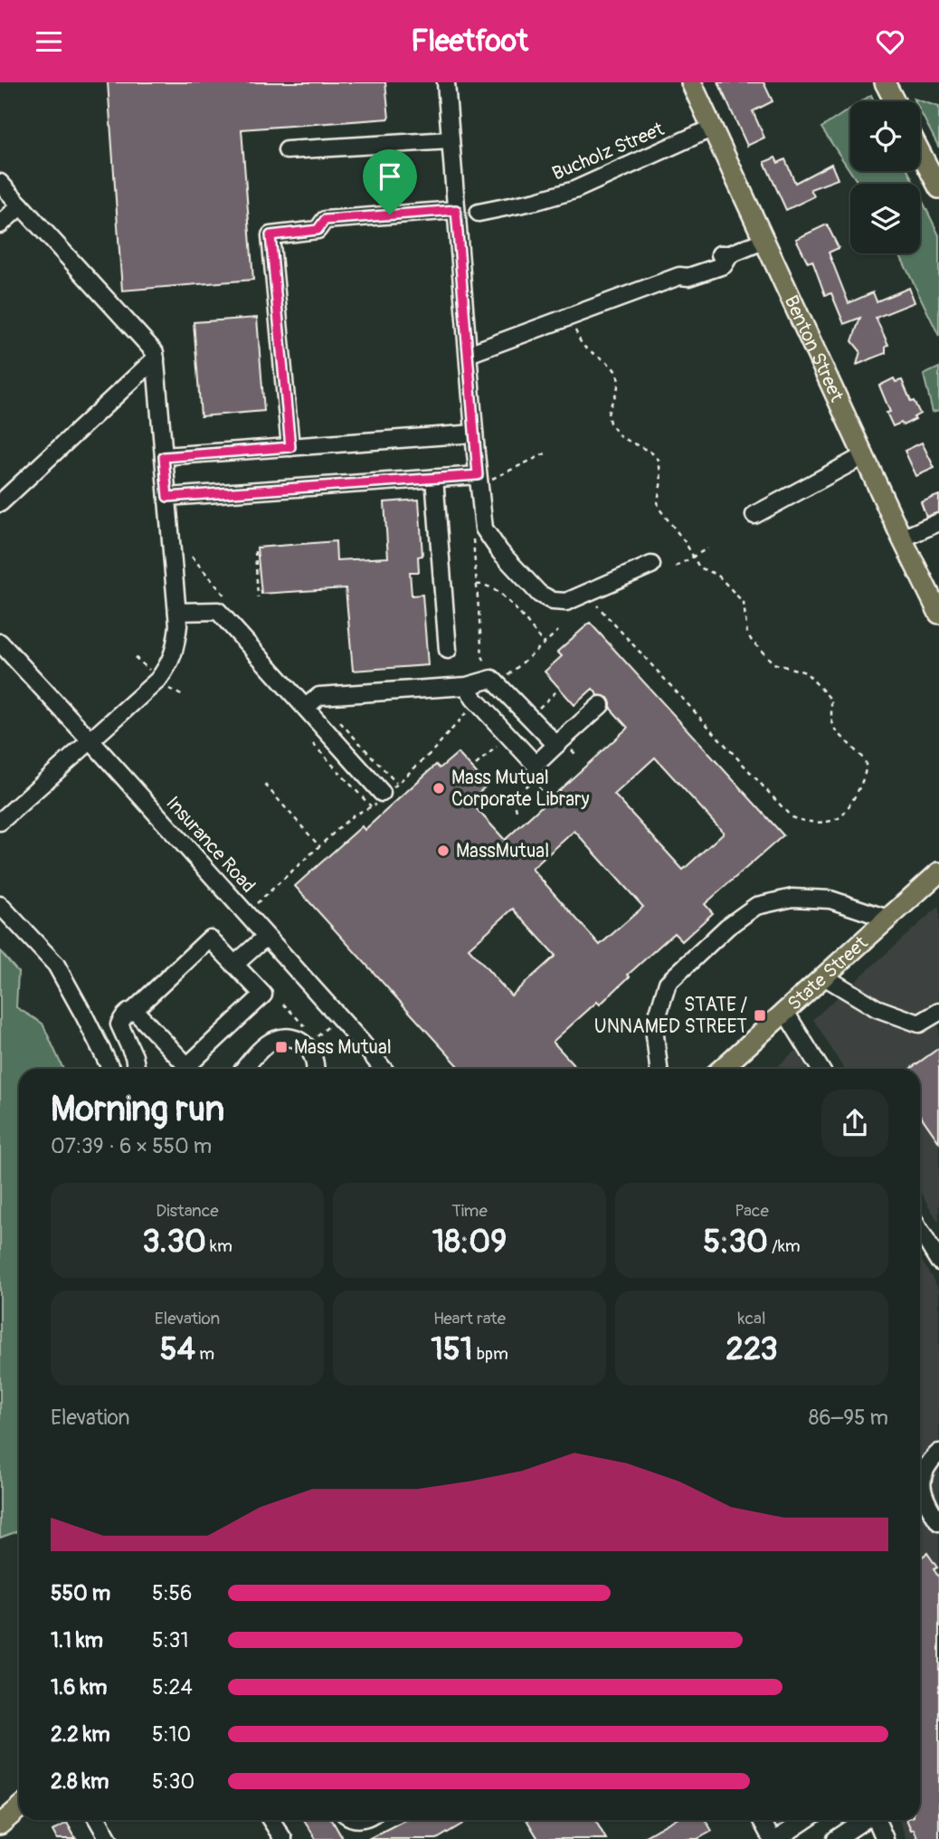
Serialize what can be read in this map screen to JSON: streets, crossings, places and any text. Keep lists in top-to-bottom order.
{
  "streets": {
    "main road": ["Benton Street", "State Street"],
    "street": ["Bucholz Street", "Insurance Road"]
  },
  "crossings": [
    ["Bucholz Street", "Benton Street"]
  ],
  "places": {
    "other": ["Mass Mutual Corporate Library", "MassMutual"],
    "transit": ["STATE / UNNAMED STREET", "Mass Mutual"]
  },
  "page": {
    "header": "Fleetfoot",
    "heading": ["Morning run", "07:39 · 6 × 550 m"],
    "stats": [
      ["Distance", "3.30 km"],
      ["Time", "18:09"],
      ["Pace", "5:30 /km"],
      ["Elevation", "54 m"],
      ["Heart rate", "151 bpm"],
      ["kcal", "223"]
    ],
    "chart": ["Elevation", "86–95 m"],
    "list": [
      {
        "name": "550 m",
        "note": "5:56"
      },
      {
        "name": "1.1 km",
        "note": "5:31"
      },
      {
        "name": "1.6 km",
        "note": "5:24"
      },
      {
        "name": "2.2 km",
        "note": "5:10"
      },
      {
        "name": "2.8 km",
        "note": "5:30"
      }
    ]
  }
}
